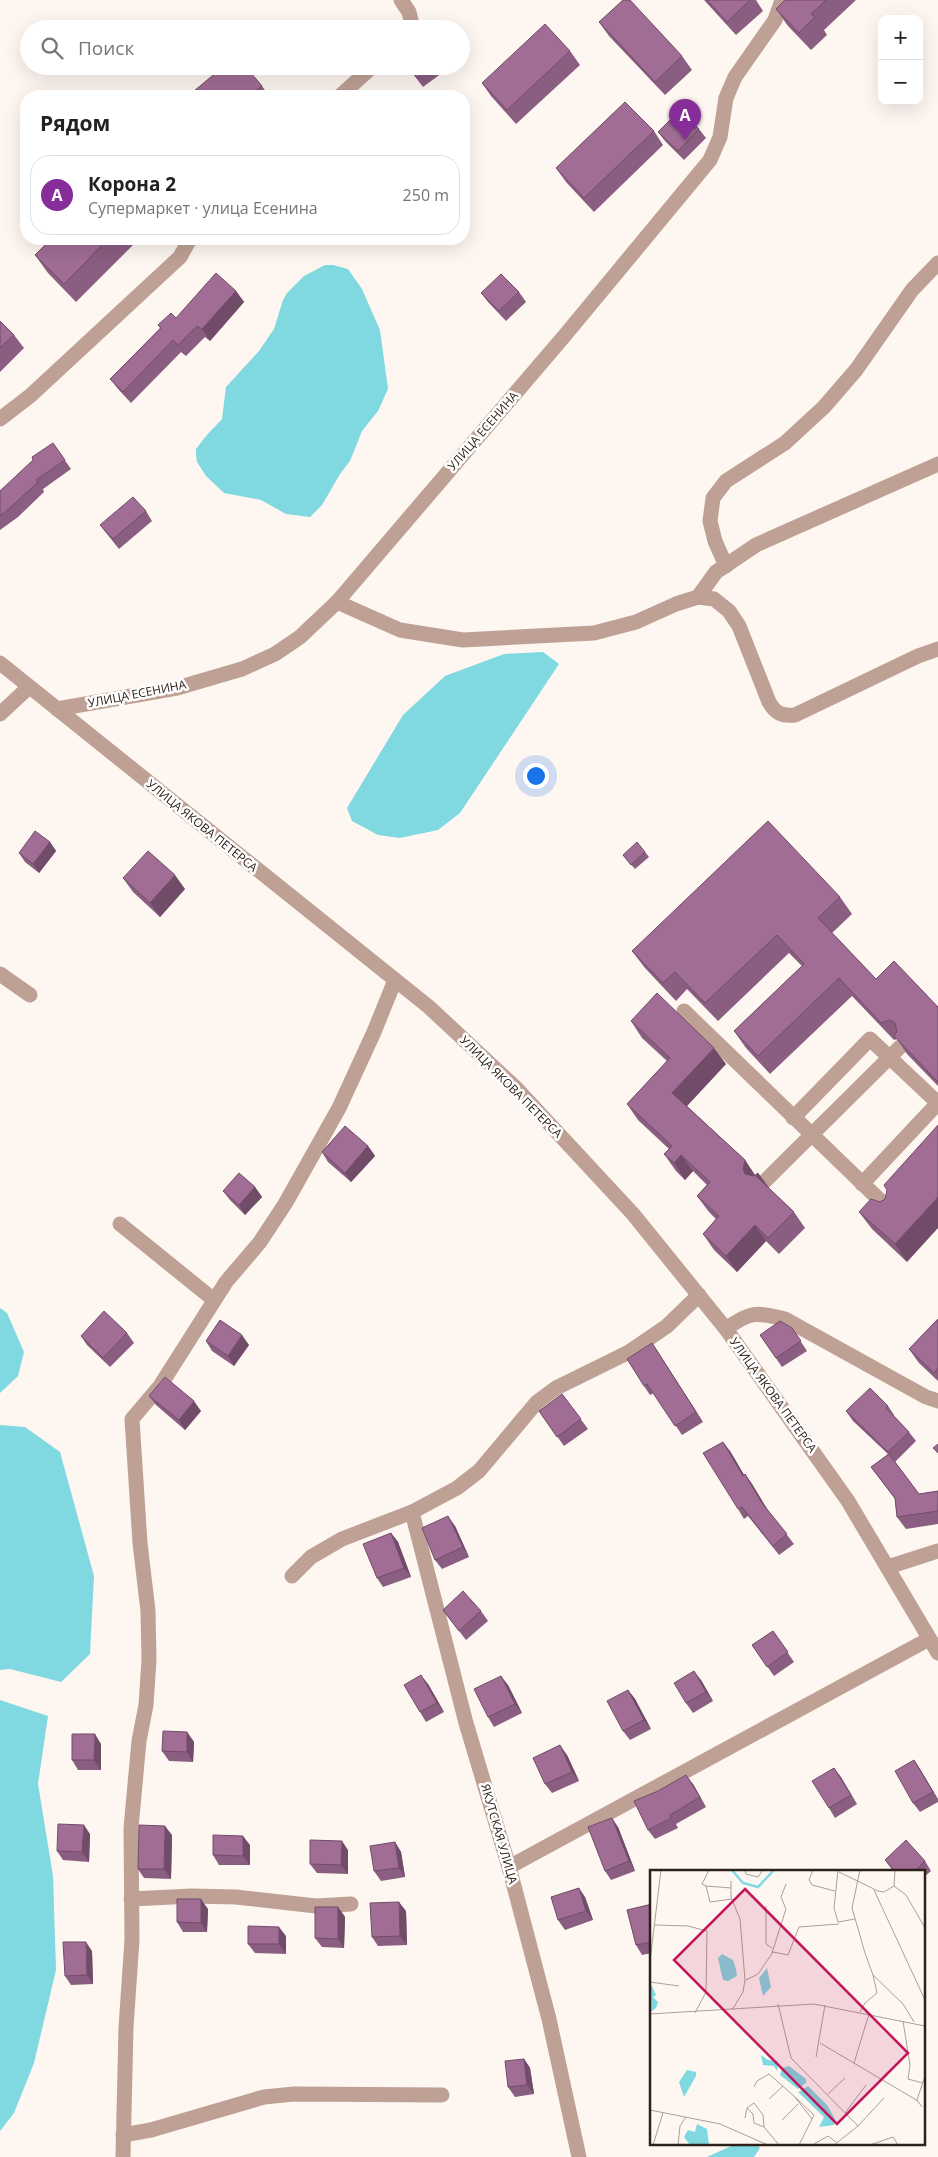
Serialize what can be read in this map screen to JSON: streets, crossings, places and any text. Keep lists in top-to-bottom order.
{
  "streets": {
    "street": ["УЛИЦА ЕСЕНИНА", "УЛИЦА ЯКОВА ПЕТЕРСА", "ЯКУТСКАЯ УЛИЦА"]
  },
  "crossings": [
    ["УЛИЦА ЕСЕНИНА", "УЛИЦА ЯКОВА ПЕТЕРСА"]
  ],
  "page": {
    "map_buttons": ["+", "−"],
    "search": "Поиск",
    "heading": "Рядом",
    "pins": "A",
    "list": [
      {
        "mark": "A",
        "name": "Корона 2",
        "note": "Супермаркет · улица Есенина",
        "value": "250 m"
      }
    ]
  }
}
